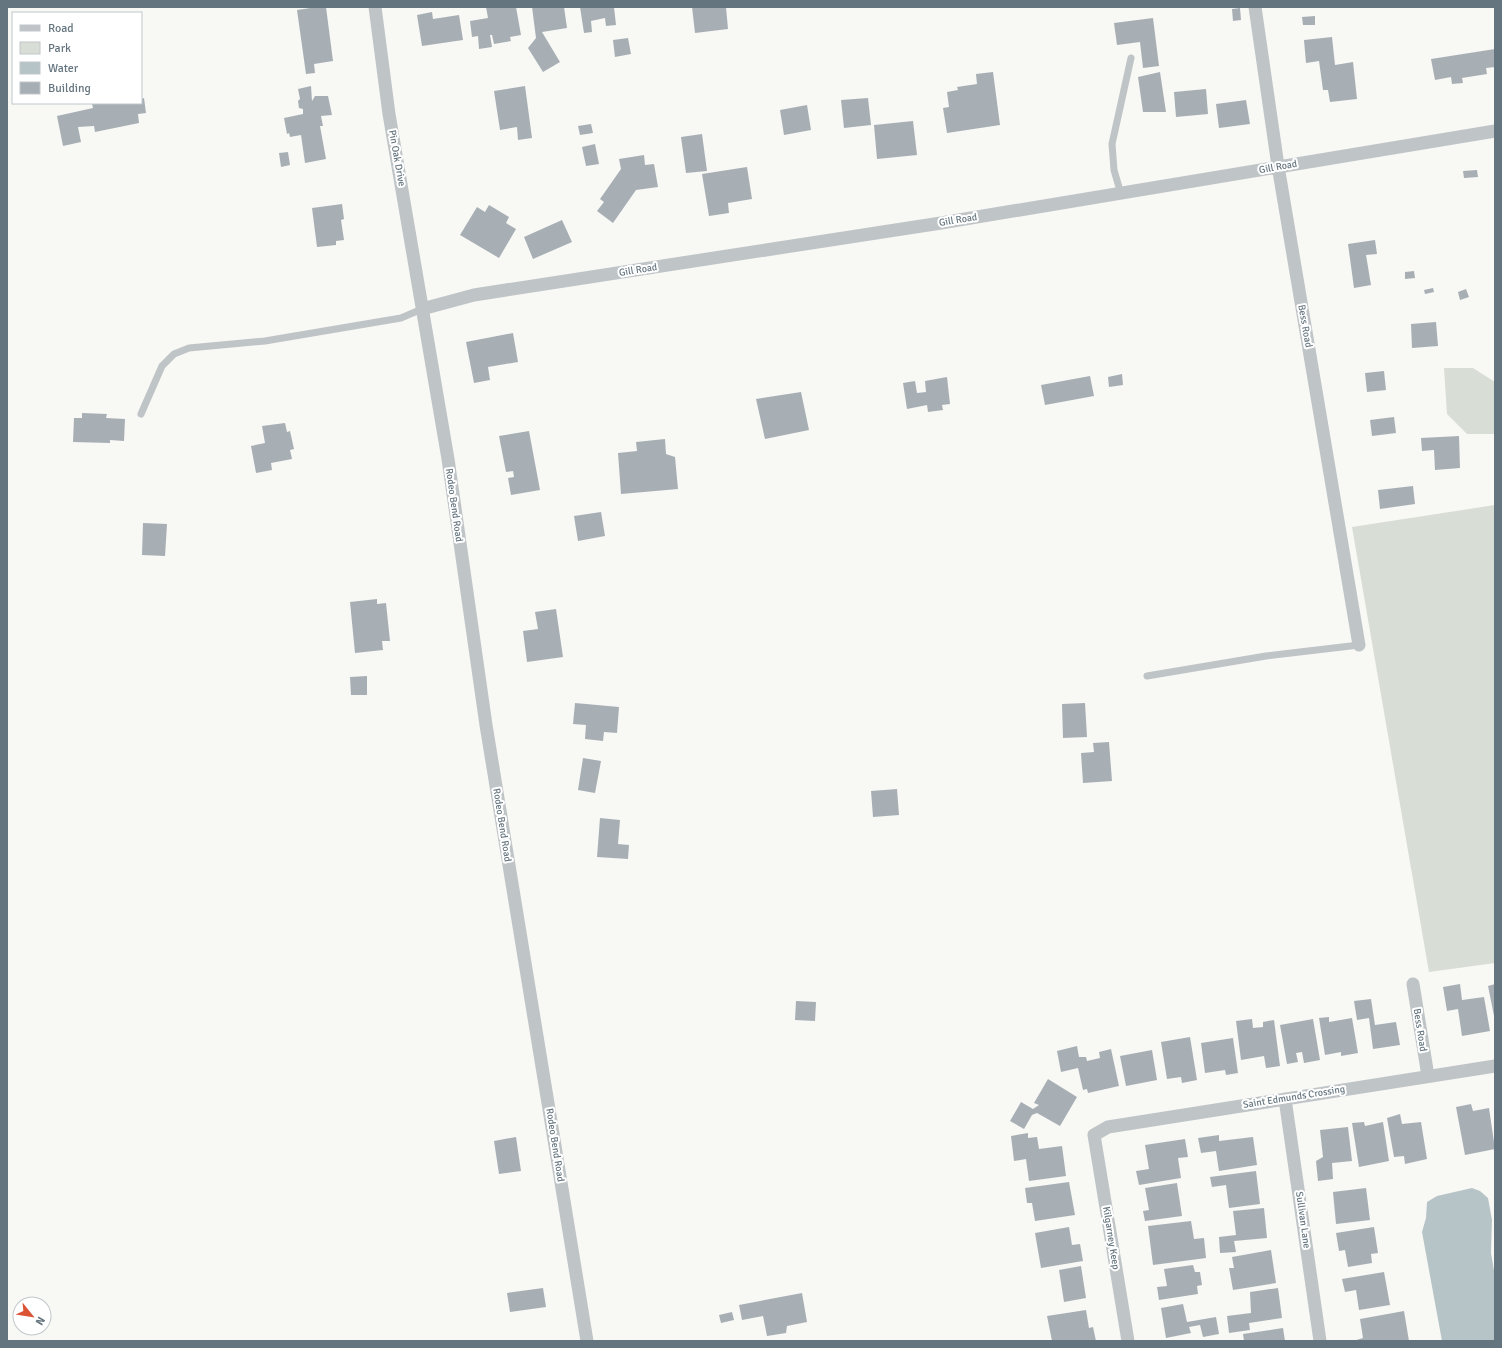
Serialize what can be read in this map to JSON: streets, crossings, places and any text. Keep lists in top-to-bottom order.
{
  "streets": {
    "street": [
      "Pin Oak Drive",
      "Gill Road",
      "Bess Road",
      "Rodeo Bend Road",
      "Saint Edmunds Crossing",
      "Sullivan Lane",
      "Kilgarney Keep"
    ]
  },
  "crossings": [
    ["Pin Oak Drive", "Gill Road"],
    ["Pin Oak Drive", "Rodeo Bend Road"],
    ["Gill Road", "Bess Road"],
    ["Gill Road", "Rodeo Bend Road"],
    ["Bess Road", "Saint Edmunds Crossing"],
    ["Saint Edmunds Crossing", "Sullivan Lane"],
    ["Saint Edmunds Crossing", "Kilgarney Keep"]
  ],
  "legend": [
    "Road",
    "Park",
    "Water",
    "Building"
  ],
  "north": "bottom right"
}
